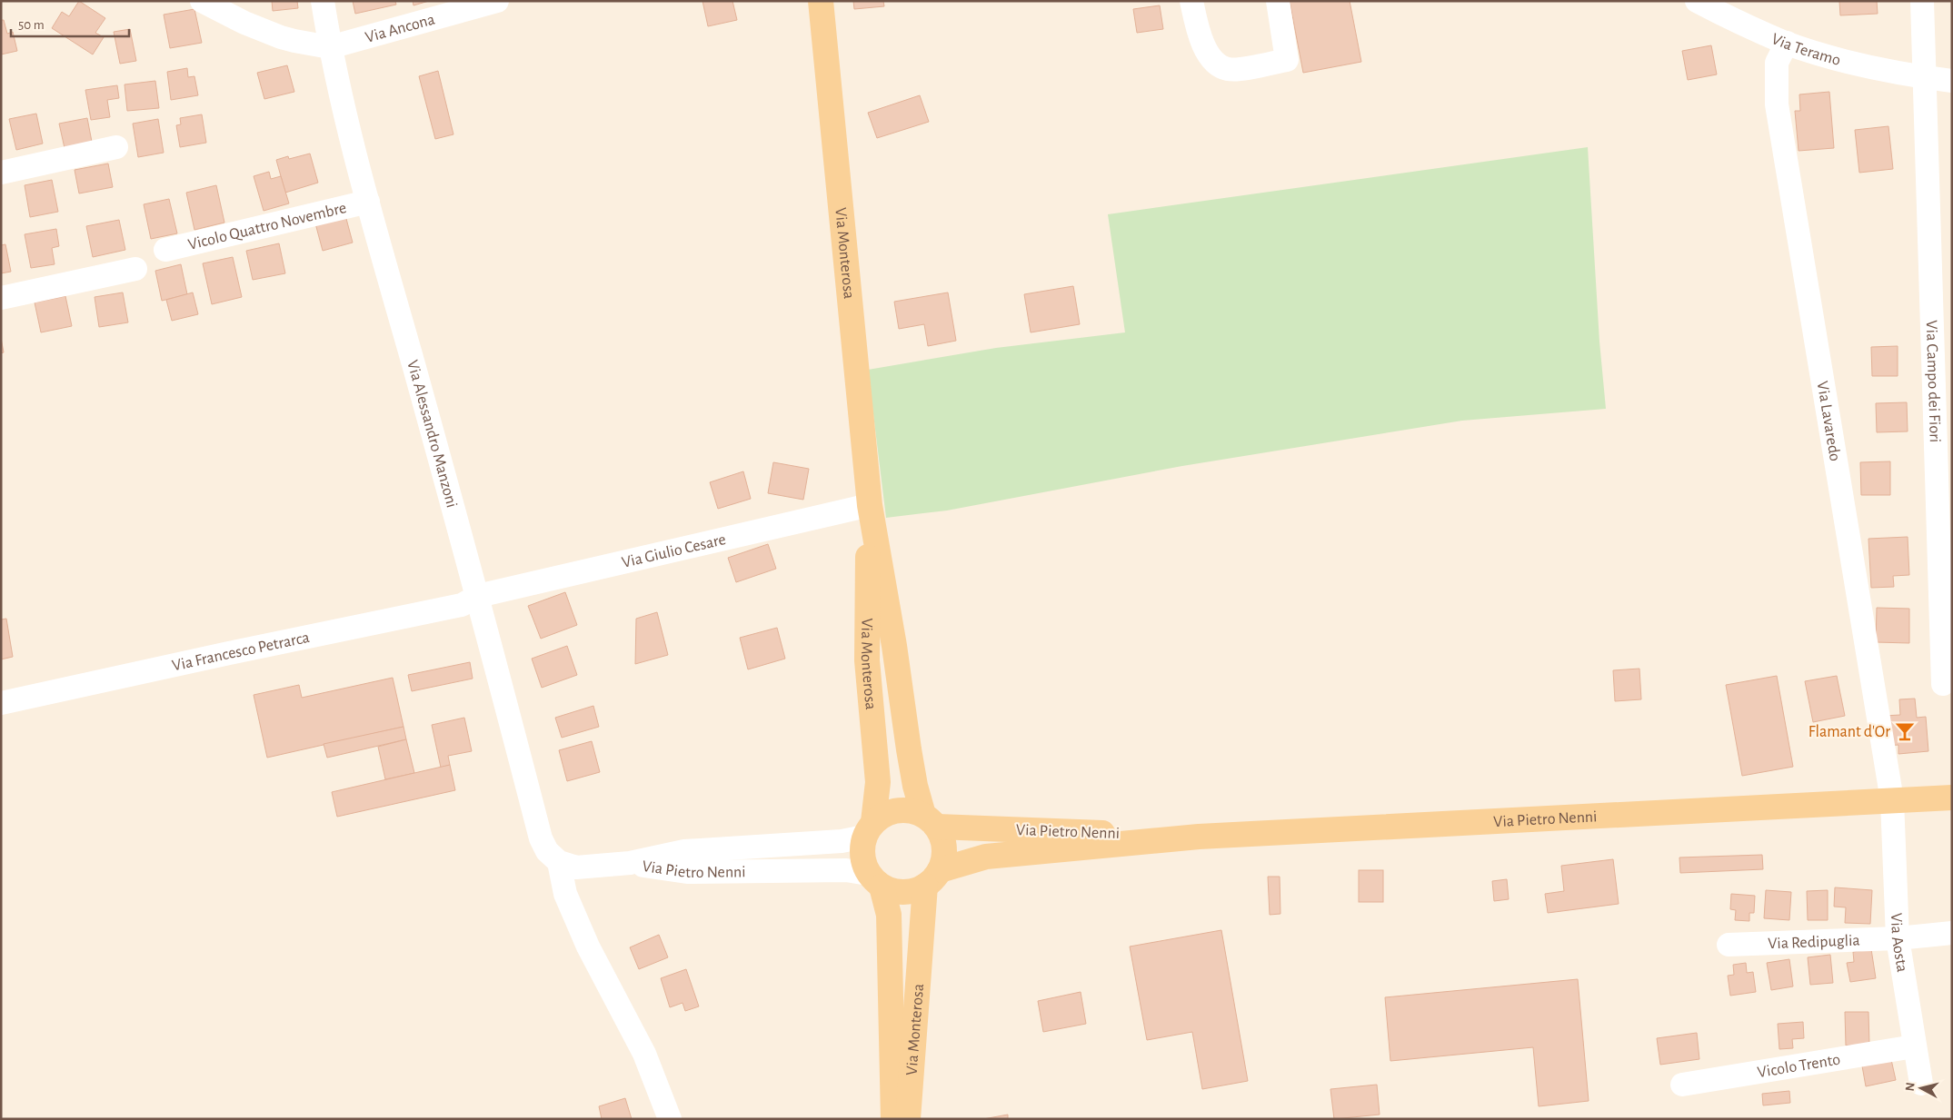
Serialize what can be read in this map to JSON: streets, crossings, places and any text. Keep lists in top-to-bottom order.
{
  "streets": {
    "main road": ["Via Monterosa", "Via Pietro Nenni"],
    "street": [
      "Via Ancona",
      "Via Teramo",
      "Vicolo Quattro Novembre",
      "Via Campo dei Fiori",
      "Via Lavaredo",
      "Via Alessandro Manzoni",
      "Via Giulio Cesare",
      "Via Francesco Petrarca",
      "Via Redipuglia",
      "Via Aosta",
      "Vicolo Trento"
    ]
  },
  "crossings": [
    ["Via Ancona", "Via Alessandro Manzoni"],
    ["Via Teramo", "Via Campo dei Fiori"],
    ["Via Teramo", "Via Lavaredo"],
    ["Vicolo Quattro Novembre", "Via Alessandro Manzoni"],
    ["Via Monterosa", "Via Giulio Cesare"],
    ["Via Monterosa", "Via Pietro Nenni"],
    ["Via Lavaredo", "Via Pietro Nenni"],
    ["Via Lavaredo", "Via Aosta"],
    ["Via Alessandro Manzoni", "Via Giulio Cesare"],
    ["Via Alessandro Manzoni", "Via Francesco Petrarca"],
    ["Via Alessandro Manzoni", "Via Pietro Nenni"],
    ["Via Giulio Cesare", "Via Francesco Petrarca"],
    ["Via Pietro Nenni", "Via Aosta"],
    ["Via Redipuglia", "Via Aosta"],
    ["Via Aosta", "Vicolo Trento"]
  ],
  "places": {
    "bar": ["Flamant d'Or"]
  },
  "scale_bar": "50 m",
  "north": "left"
}
